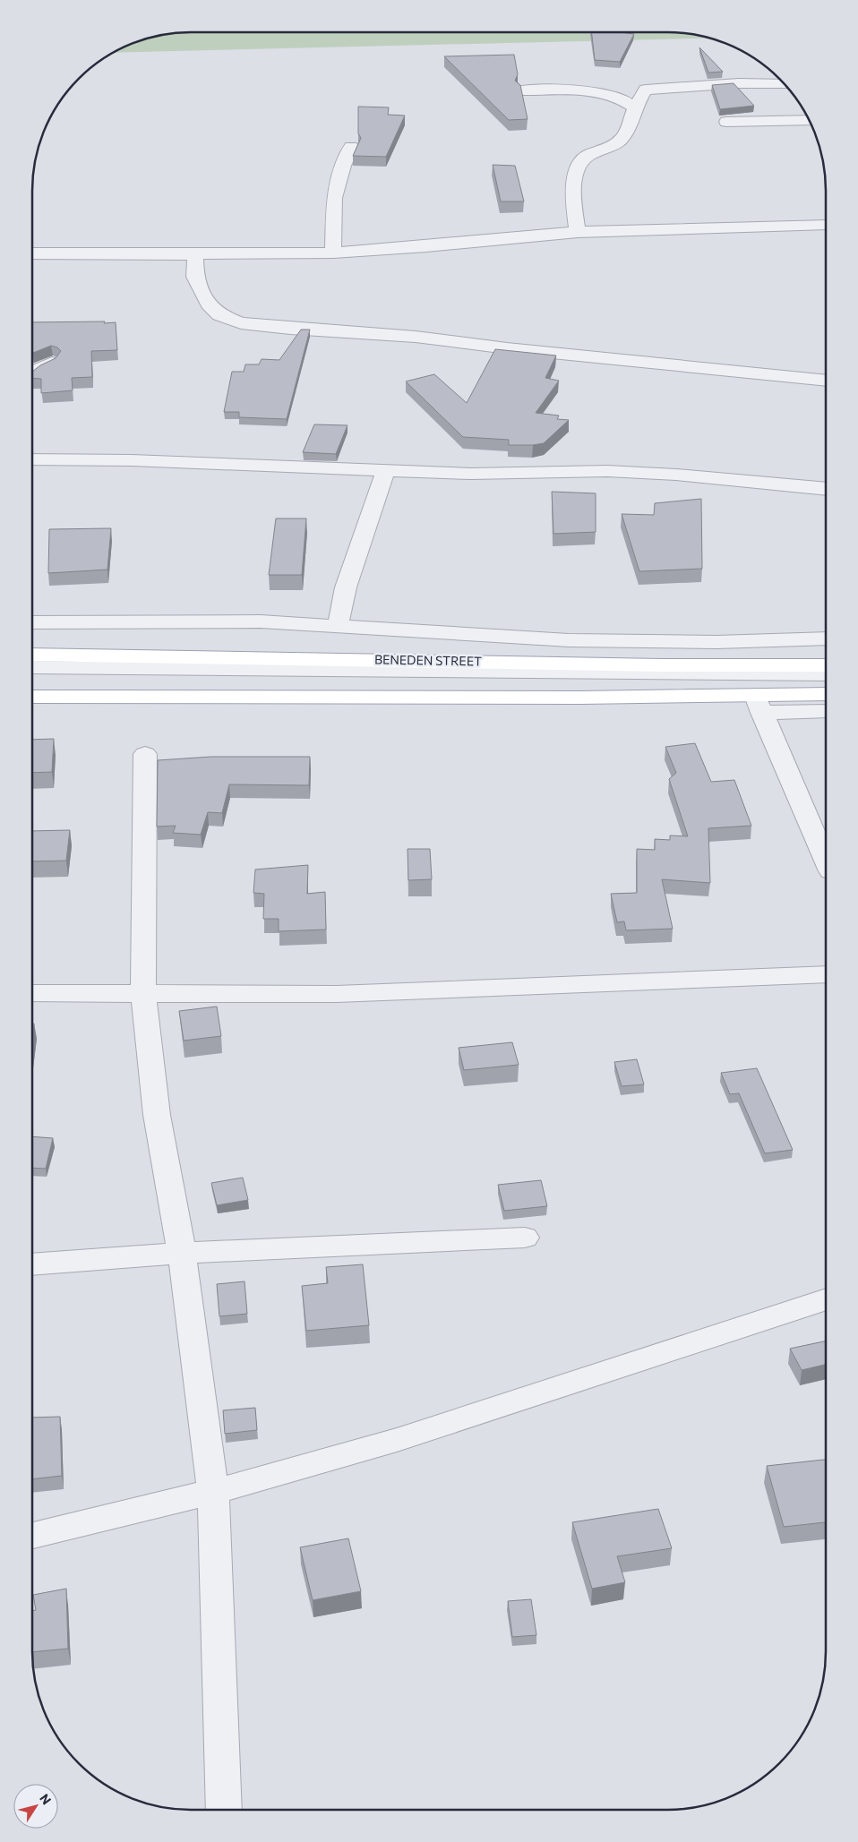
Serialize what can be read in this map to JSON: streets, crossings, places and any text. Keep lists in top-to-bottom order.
{
  "streets": {
    "main road": ["BENEDEN STREET"]
  },
  "north": "top right"
}
